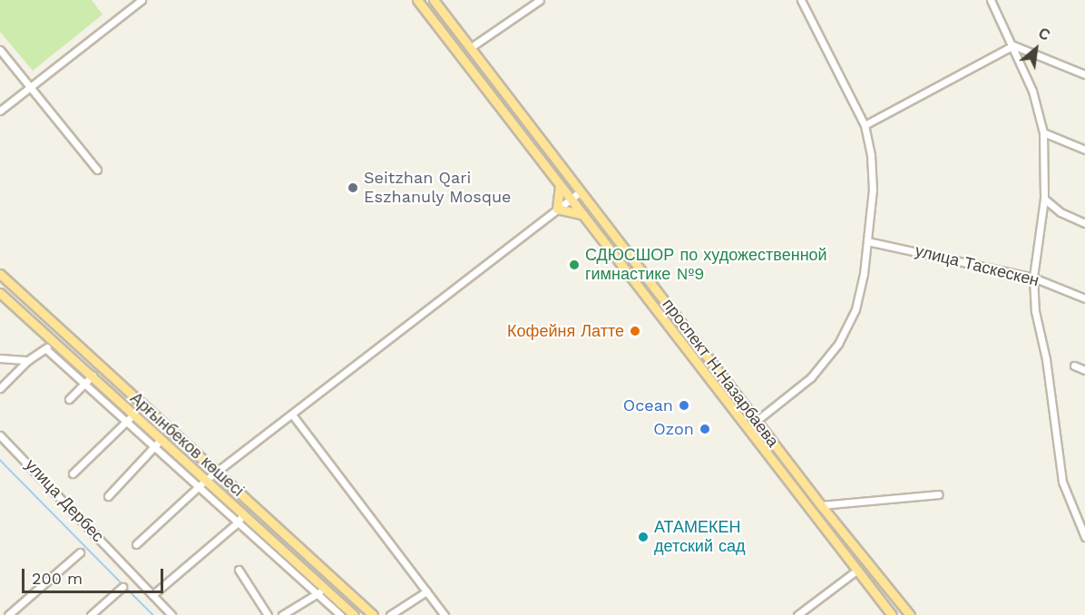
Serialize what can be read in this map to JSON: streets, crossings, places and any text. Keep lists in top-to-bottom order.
{
  "streets": {
    "main road": ["проспект Н.Назарбаева", "Арғынбеков көшесі"],
    "street": ["улица Таскескен", "улица Дербес"]
  },
  "places": [
    "Seitzhan Qari Eszhanuly Mosque",
    "СДЮСШОР по художественной гимнастике №9",
    "Кофейня Латте",
    "Ocean",
    "Ozon",
    "АТАМЕКЕН детский сад"
  ],
  "scale_bar": "200 m",
  "north": "top right"
}
